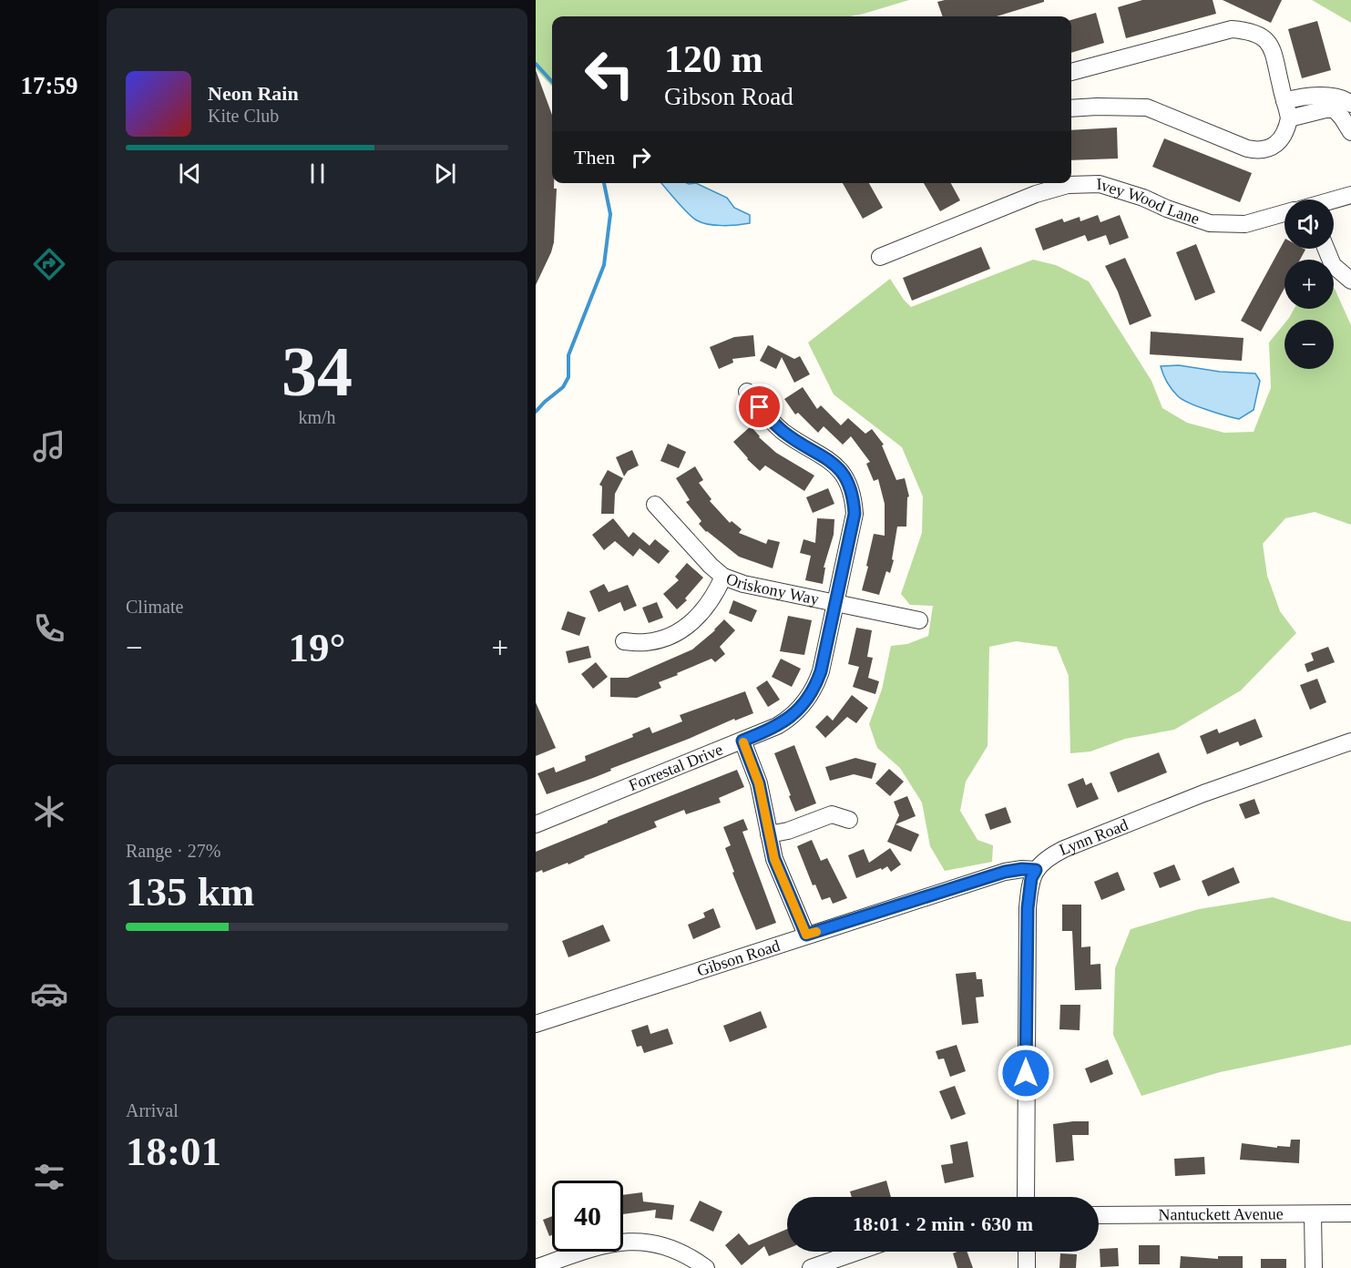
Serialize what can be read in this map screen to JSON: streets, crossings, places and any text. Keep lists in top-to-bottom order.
{
  "streets": {
    "street": [
      "Ivey Wood Lane",
      "Oriskony Way",
      "Forrestal Drive",
      "Lynn Road",
      "Gibson Road",
      "Nantuckett Avenue"
    ]
  },
  "crossings": [
    ["Oriskony Way", "Forrestal Drive"],
    ["Lynn Road", "Gibson Road"]
  ],
  "page": {
    "tabs": "17:59",
    "turn": ["120 m", "Gibson Road"],
    "song": ["Neon Rain", "Kite Club"],
    "then": "Then",
    "map_buttons": ["+", "−"],
    "tile": [
      ["34", "km/h"],
      "Climate",
      ["Range · 27%", "135 km"],
      ["Arrival", "18:01"]
    ],
    "heat": ["−", "19°", "+"],
    "limit": "40",
    "trip": "18:01 · 2 min · 630 m"
  }
}
